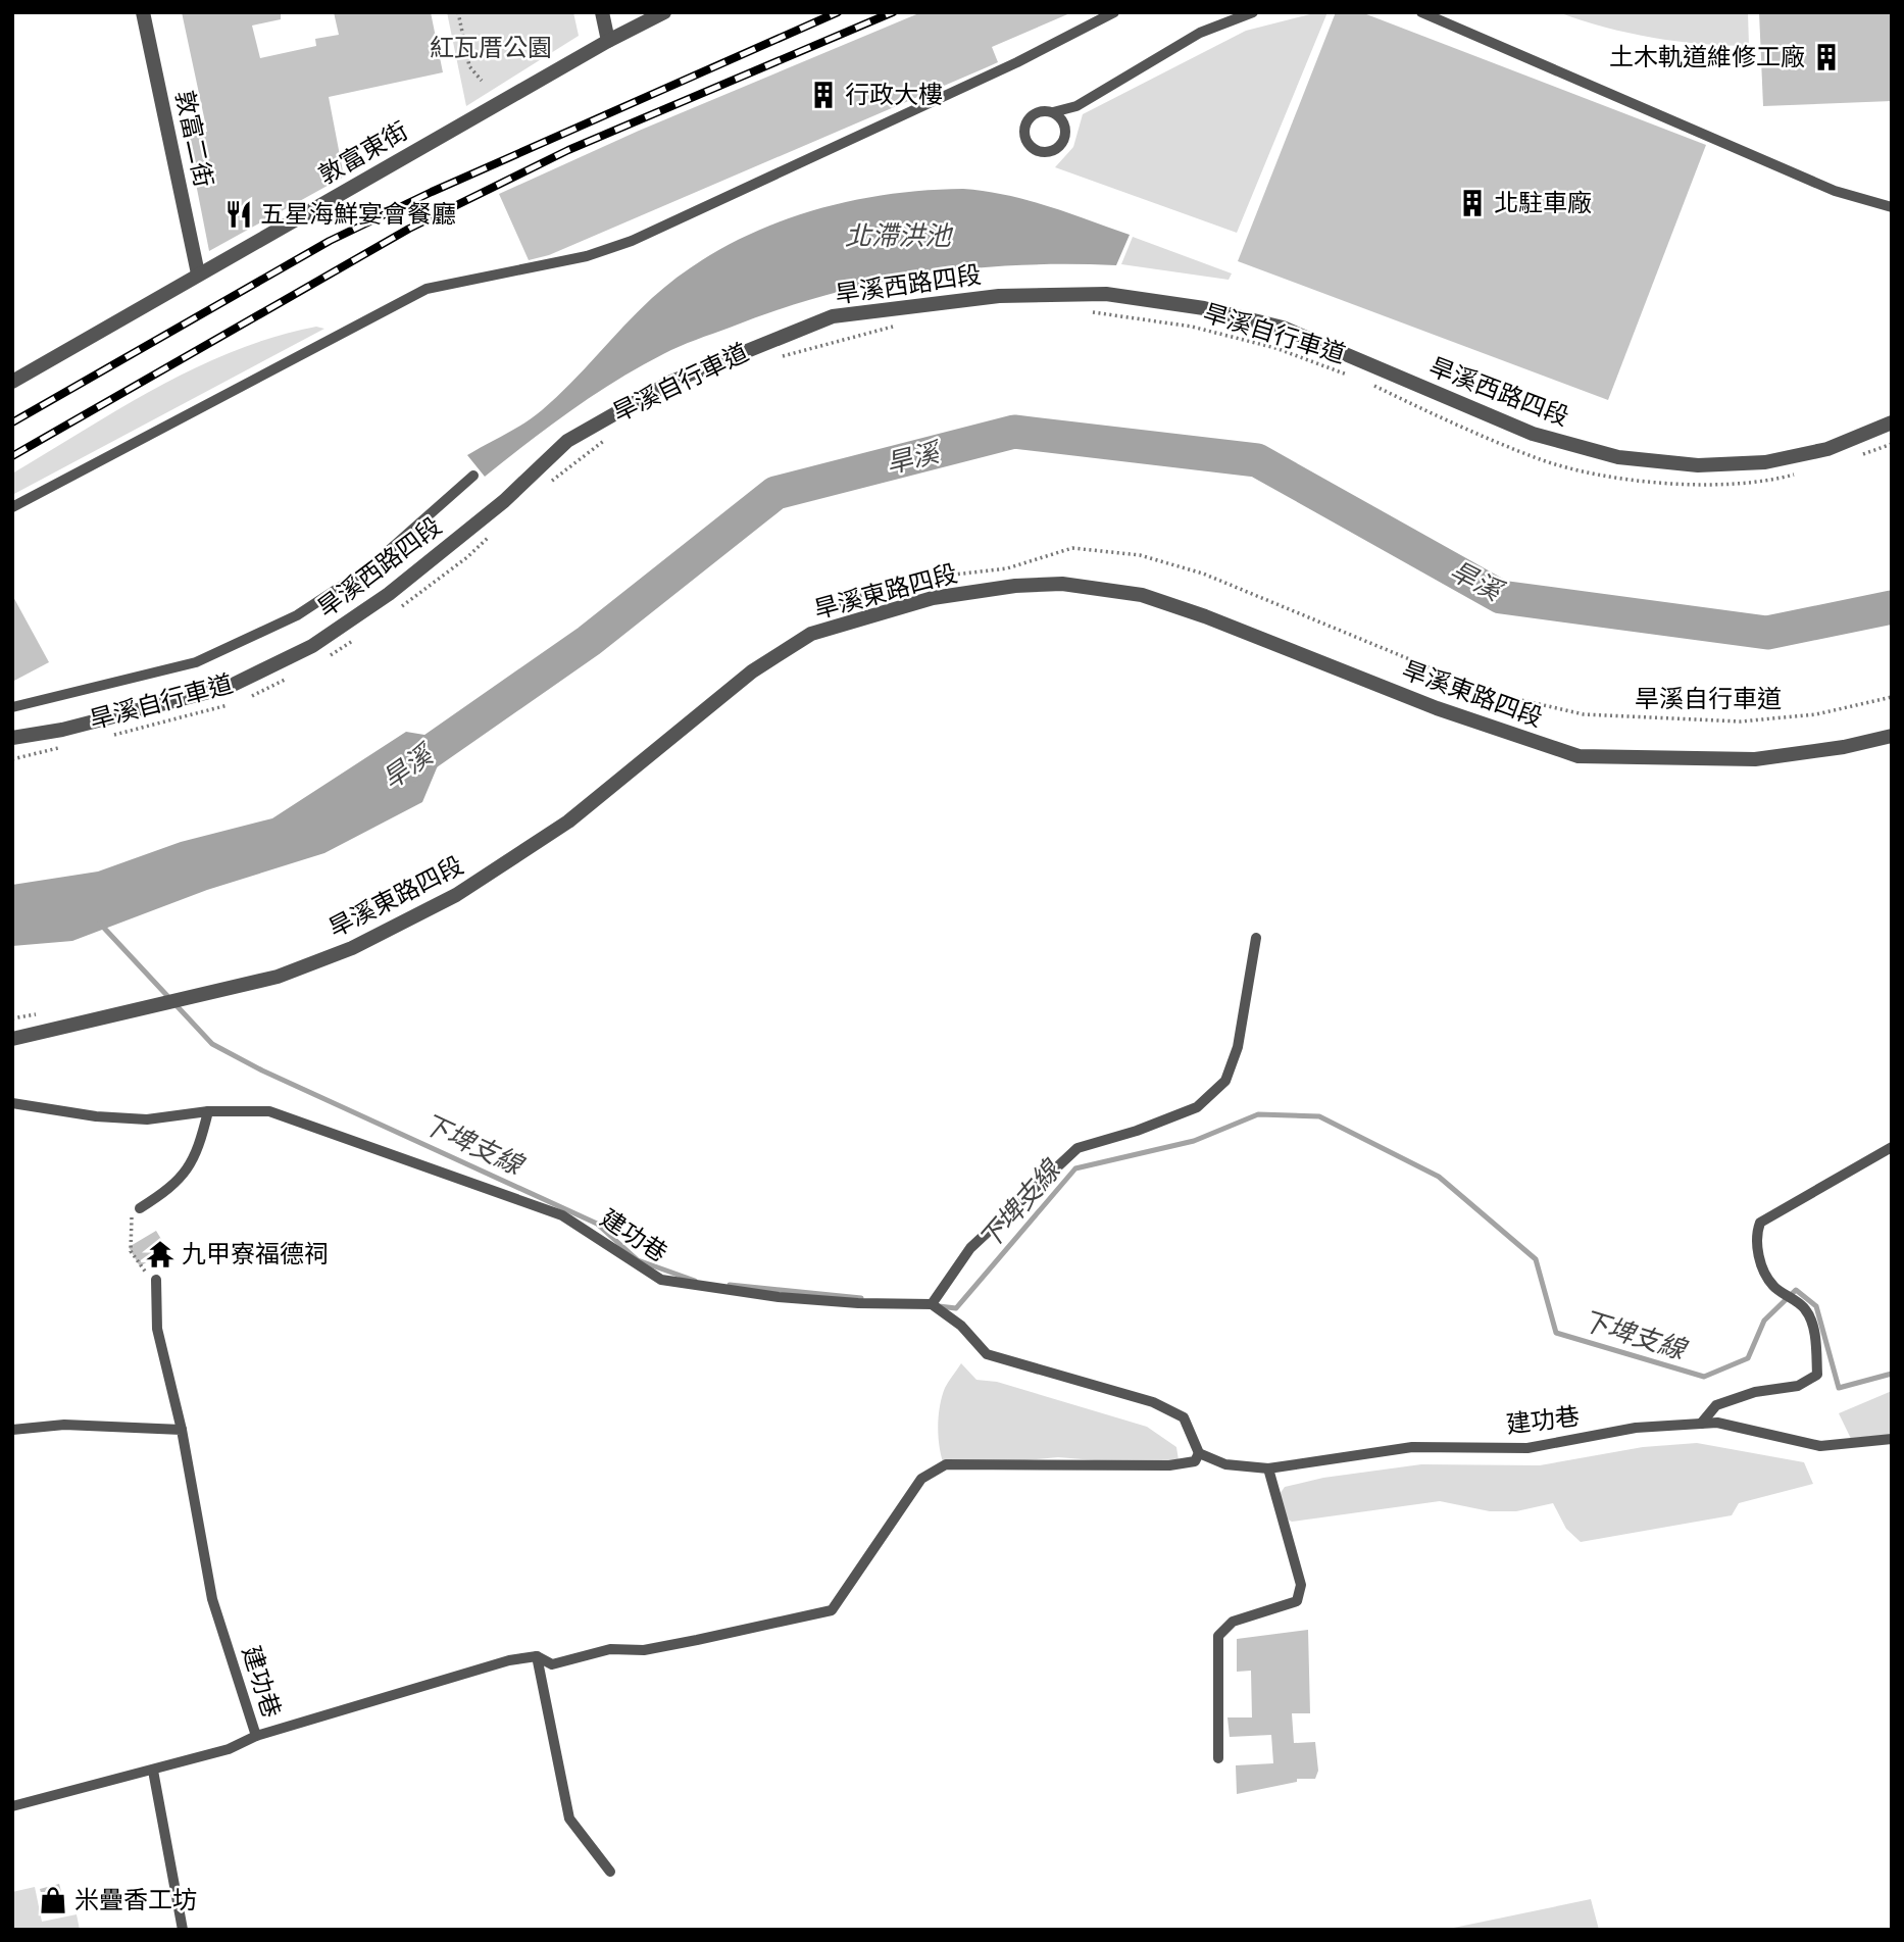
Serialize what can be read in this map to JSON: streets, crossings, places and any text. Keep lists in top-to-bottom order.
{
  "streets": {
    "street": [
      "敦富二街",
      "敦富東街",
      "旱溪西路四段",
      "旱溪東路四段"
    ],
    "lane": ["建功巷"],
    "path": ["旱溪自行車道"]
  },
  "crossings": [
    ["敦富二街", "敦富東街"]
  ],
  "water": ["北滯洪池", "旱溪", "下埤支線"],
  "parks": ["紅瓦厝公園"],
  "places": {
    "building": ["土木軌道維修工廠", "行政大樓", "北駐車廠"],
    "restaurant": ["五星海鮮宴會餐廳"],
    "temple": ["九甲寮福德祠"],
    "shop": ["米疊香工坊"]
  }
}
